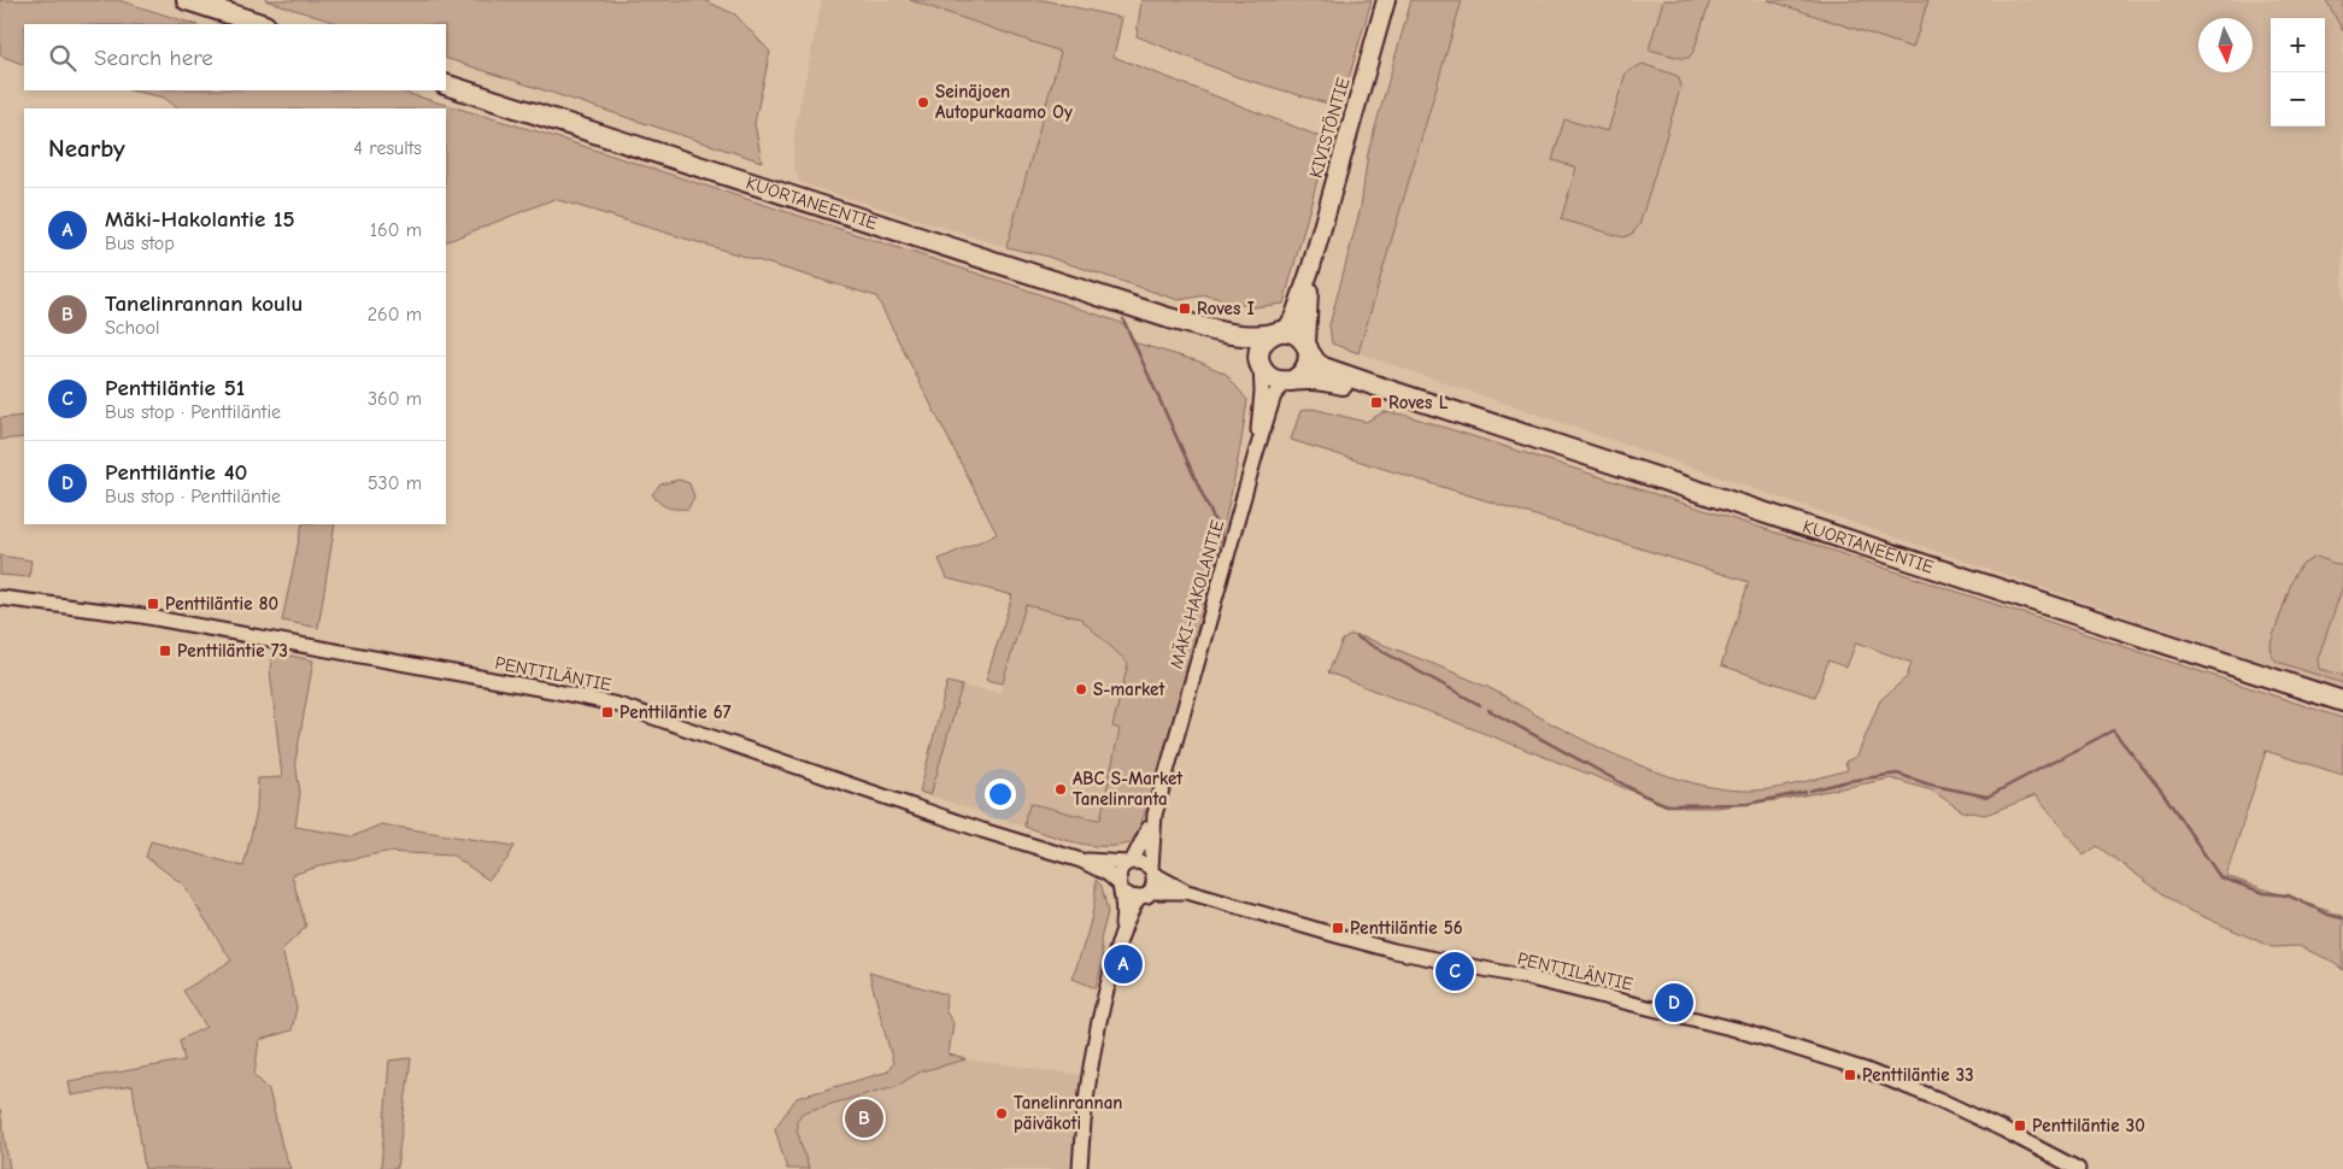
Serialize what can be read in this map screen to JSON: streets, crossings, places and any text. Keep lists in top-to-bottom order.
{
  "streets": {
    "highway": ["KUORTANEENTIE"],
    "main road": ["KIVISTÖNTIE"],
    "street": ["MÄKI-HAKOLANTIE", "PENTTILÄNTIE"]
  },
  "crossings": [
    ["KIVISTÖNTIE", "KUORTANEENTIE"],
    ["KIVISTÖNTIE", "MÄKI-HAKOLANTIE"],
    ["KUORTANEENTIE", "MÄKI-HAKOLANTIE"],
    ["MÄKI-HAKOLANTIE", "PENTTILÄNTIE"]
  ],
  "places": {
    "other": [
      "Seinäjoen Autopurkaamo Oy",
      "S-market",
      "ABC S-Market Tanelinranta",
      "Tanelinrannan päiväkoti"
    ],
    "transit": [
      "Roves I",
      "Roves L",
      "Penttiläntie 80",
      "Penttiläntie 73",
      "Penttiläntie 67",
      "Penttiläntie 56",
      "Penttiläntie 33",
      "Penttiläntie 30"
    ]
  },
  "north": "bottom",
  "page": {
    "map_buttons": ["+", "−"],
    "search": "Search here",
    "heading": ["Nearby", "4 results"],
    "list": [
      {
        "mark": "A",
        "name": "Mäki-Hakolantie 15",
        "note": "Bus stop",
        "value": "160 m"
      },
      {
        "mark": "B",
        "name": "Tanelinrannan koulu",
        "note": "School",
        "value": "260 m"
      },
      {
        "mark": "C",
        "name": "Penttiläntie 51",
        "note": "Bus stop · Penttiläntie",
        "value": "360 m"
      },
      {
        "mark": "D",
        "name": "Penttiläntie 40",
        "note": "Bus stop · Penttiläntie",
        "value": "530 m"
      }
    ],
    "pins": [
      "A",
      "C",
      "D",
      "B"
    ]
  }
}
